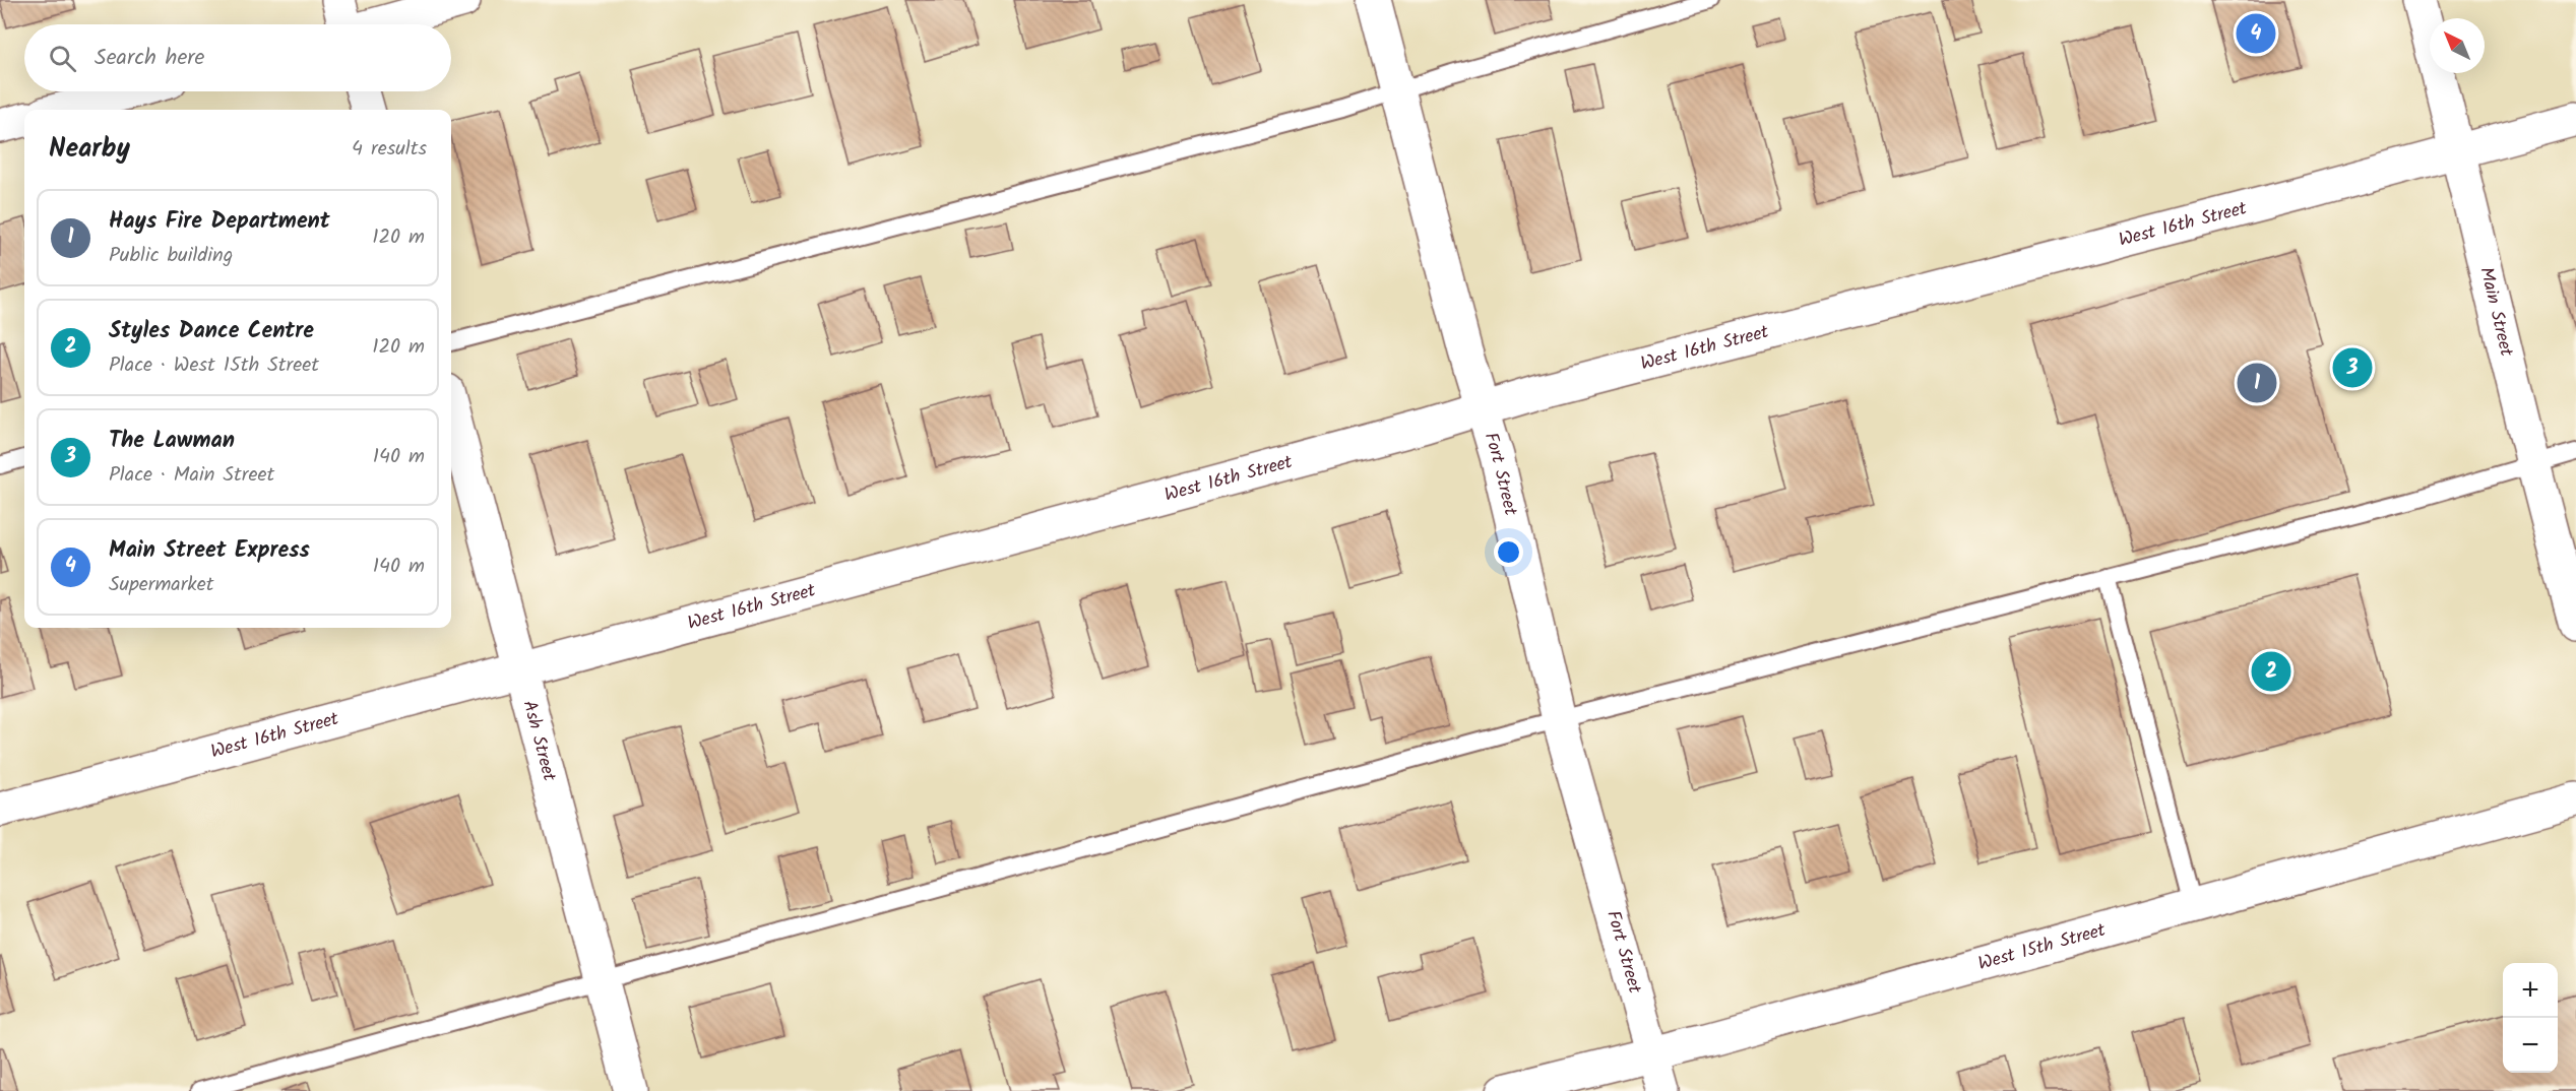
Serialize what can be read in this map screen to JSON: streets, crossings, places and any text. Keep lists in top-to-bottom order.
{
  "streets": {
    "street": [
      "West 16th Street",
      "Main Street",
      "Fort Street",
      "Ash Street",
      "West 15th Street"
    ]
  },
  "crossings": [
    ["West 16th Street", "Main Street"],
    ["West 16th Street", "Fort Street"],
    ["West 16th Street", "Ash Street"],
    ["Fort Street", "West 15th Street"]
  ],
  "north": "top left",
  "page": {
    "pins": [
      "4",
      "3",
      "1",
      "2"
    ],
    "search": "Search here",
    "heading": ["Nearby", "4 results"],
    "list": [
      {
        "mark": "1",
        "name": "Hays Fire Department",
        "note": "Public building",
        "value": "120 m"
      },
      {
        "mark": "2",
        "name": "Styles Dance Centre",
        "note": "Place · West 15th Street",
        "value": "120 m"
      },
      {
        "mark": "3",
        "name": "The Lawman",
        "note": "Place · Main Street",
        "value": "140 m"
      },
      {
        "mark": "4",
        "name": "Main Street Express",
        "note": "Supermarket",
        "value": "140 m"
      }
    ],
    "map_buttons": ["+", "−"]
  }
}
